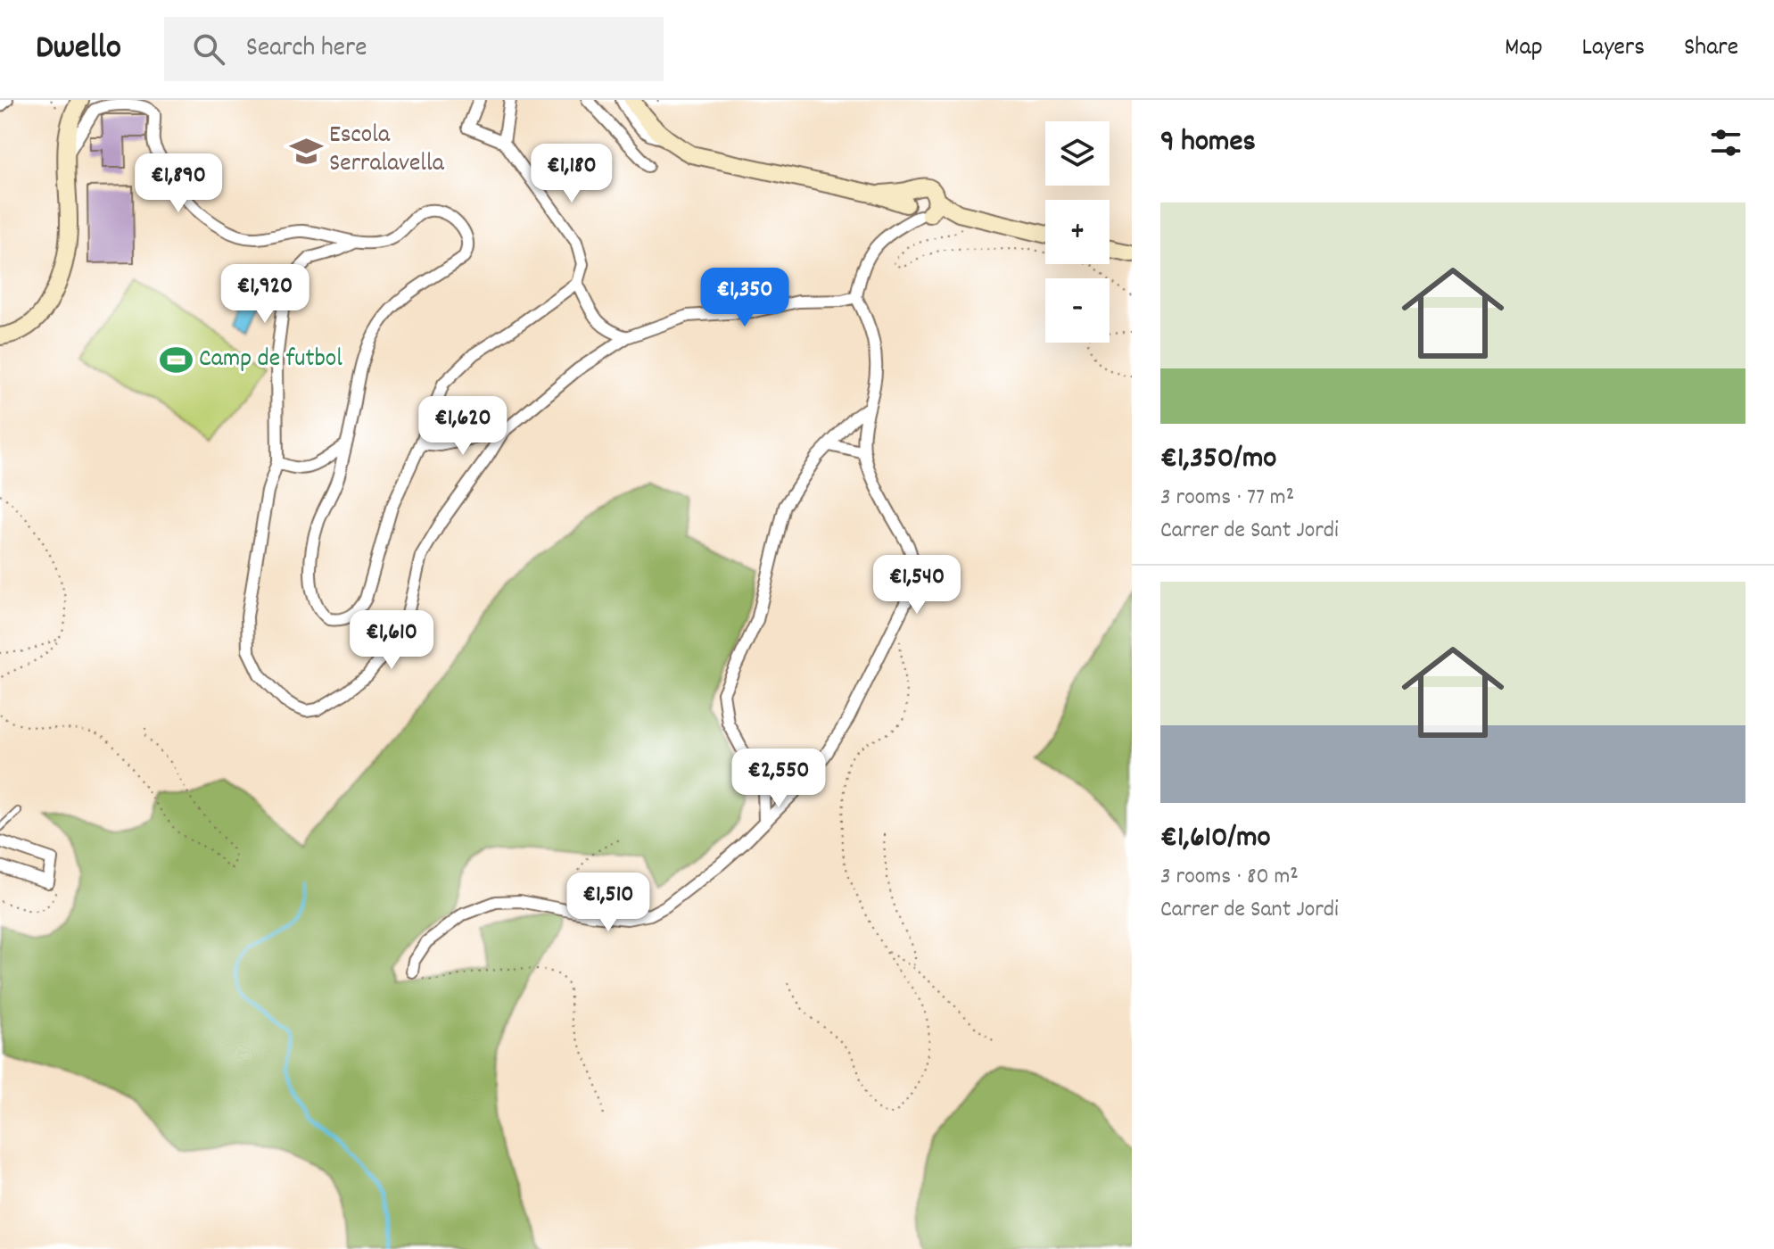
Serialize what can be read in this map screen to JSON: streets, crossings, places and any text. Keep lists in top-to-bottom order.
{
  "places": {
    "school or university": ["Escola Serralavella"],
    "sports": ["Camp de futbol"]
  },
  "page": {
    "header": "Dwello",
    "search": "Search here",
    "nav": ["Map", "Layers", "Share"],
    "heading": "9 homes",
    "map_buttons": ["+", "−"],
    "price": [
      "€1,180",
      "€1,890",
      "€1,920",
      "€1,350",
      "€1,620",
      "€1,540",
      "€1,610",
      "€2,550",
      "€1,510"
    ],
    "list": [
      {
        "name": "€1,350/mo",
        "note": "3 rooms · 77 m² · Carrer de Sant Jordi"
      },
      {
        "name": "€1,610/mo",
        "note": "3 rooms · 80 m² · Carrer de Sant Jordi"
      }
    ]
  }
}
